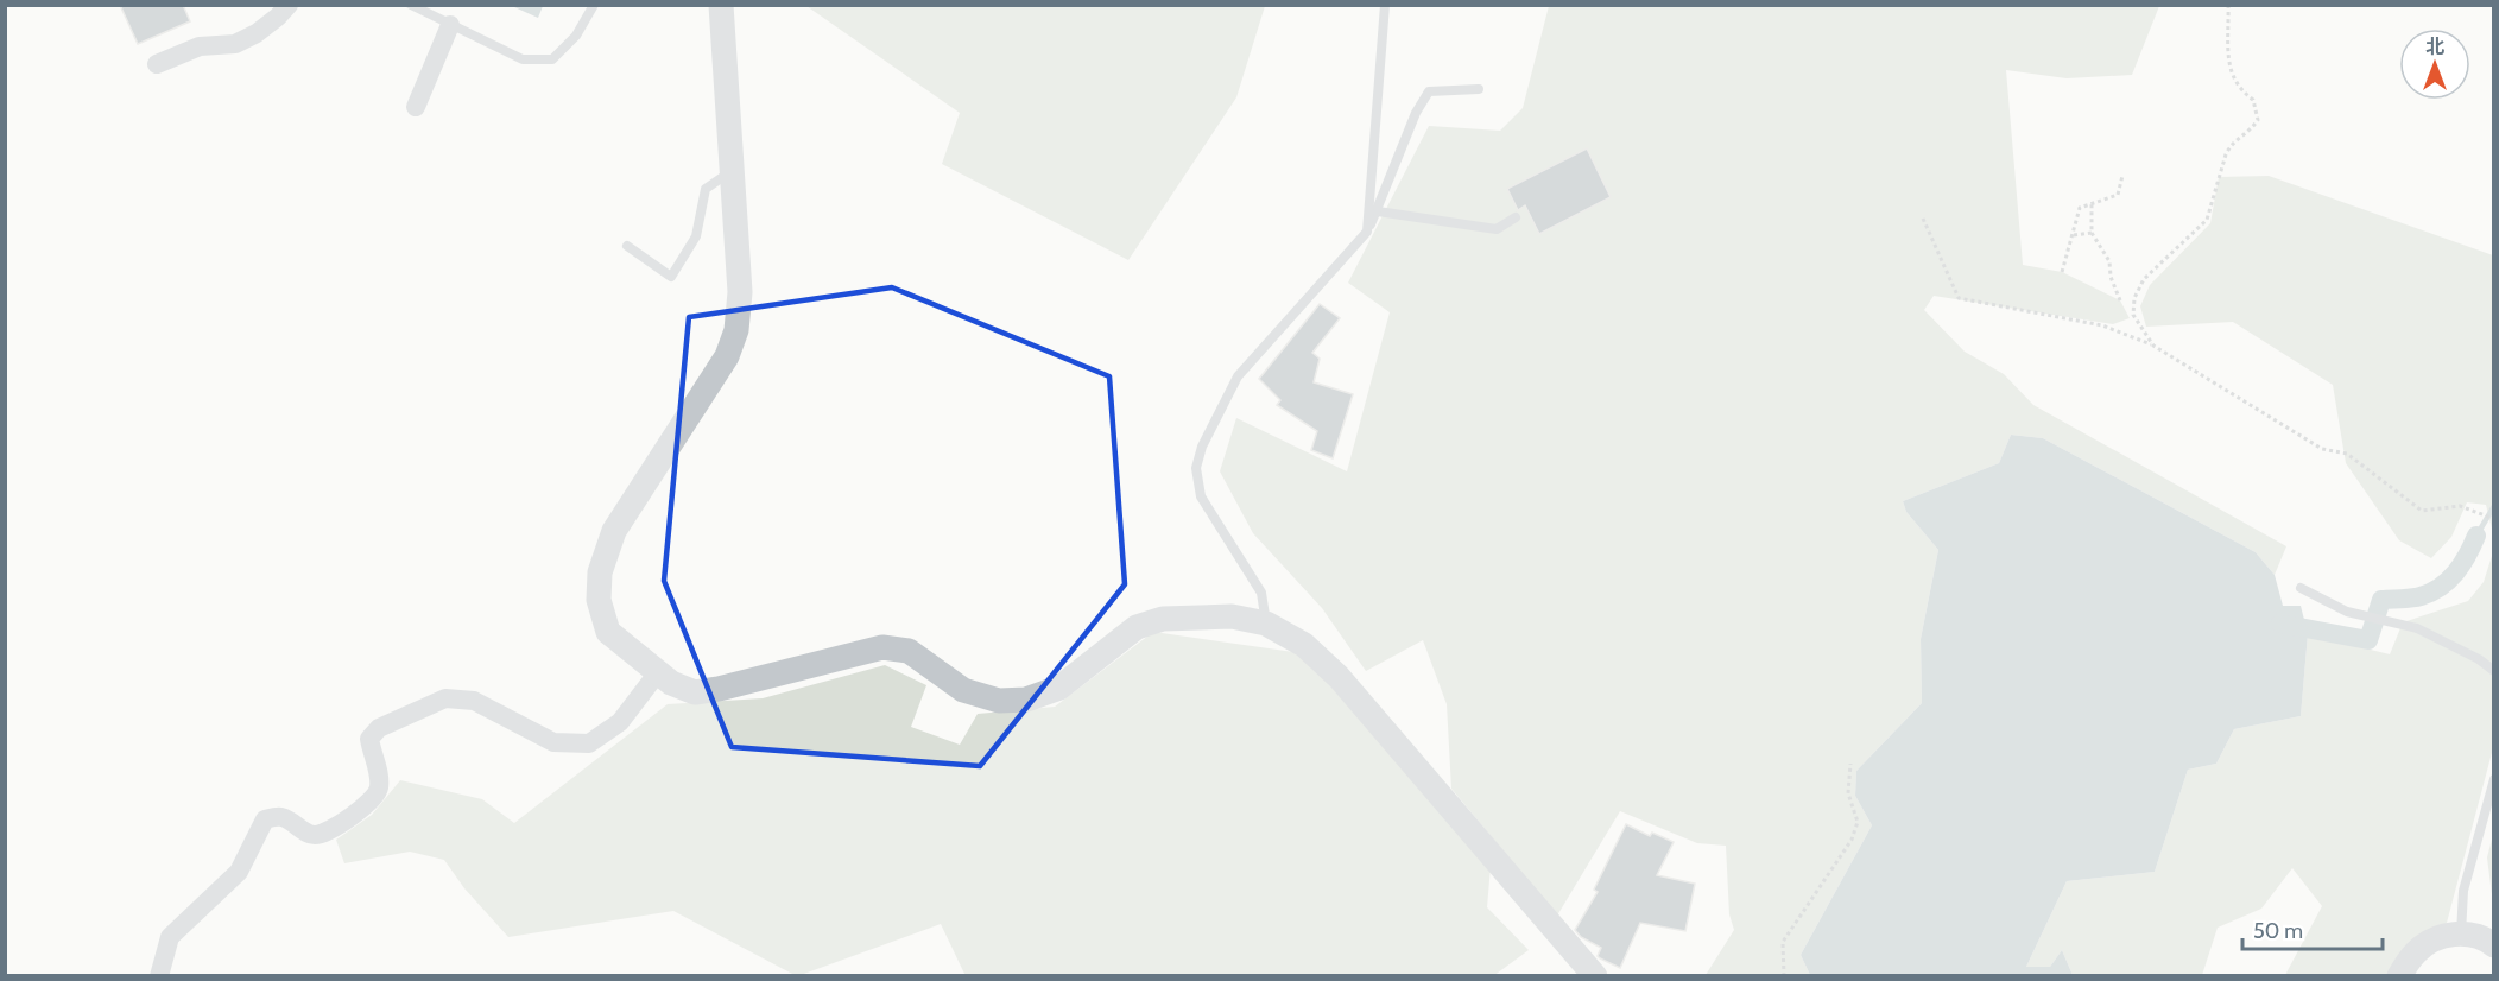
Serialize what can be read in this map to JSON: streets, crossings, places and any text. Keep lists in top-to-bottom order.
{
  "scale_bar": "50 m",
  "north": "top"
}
